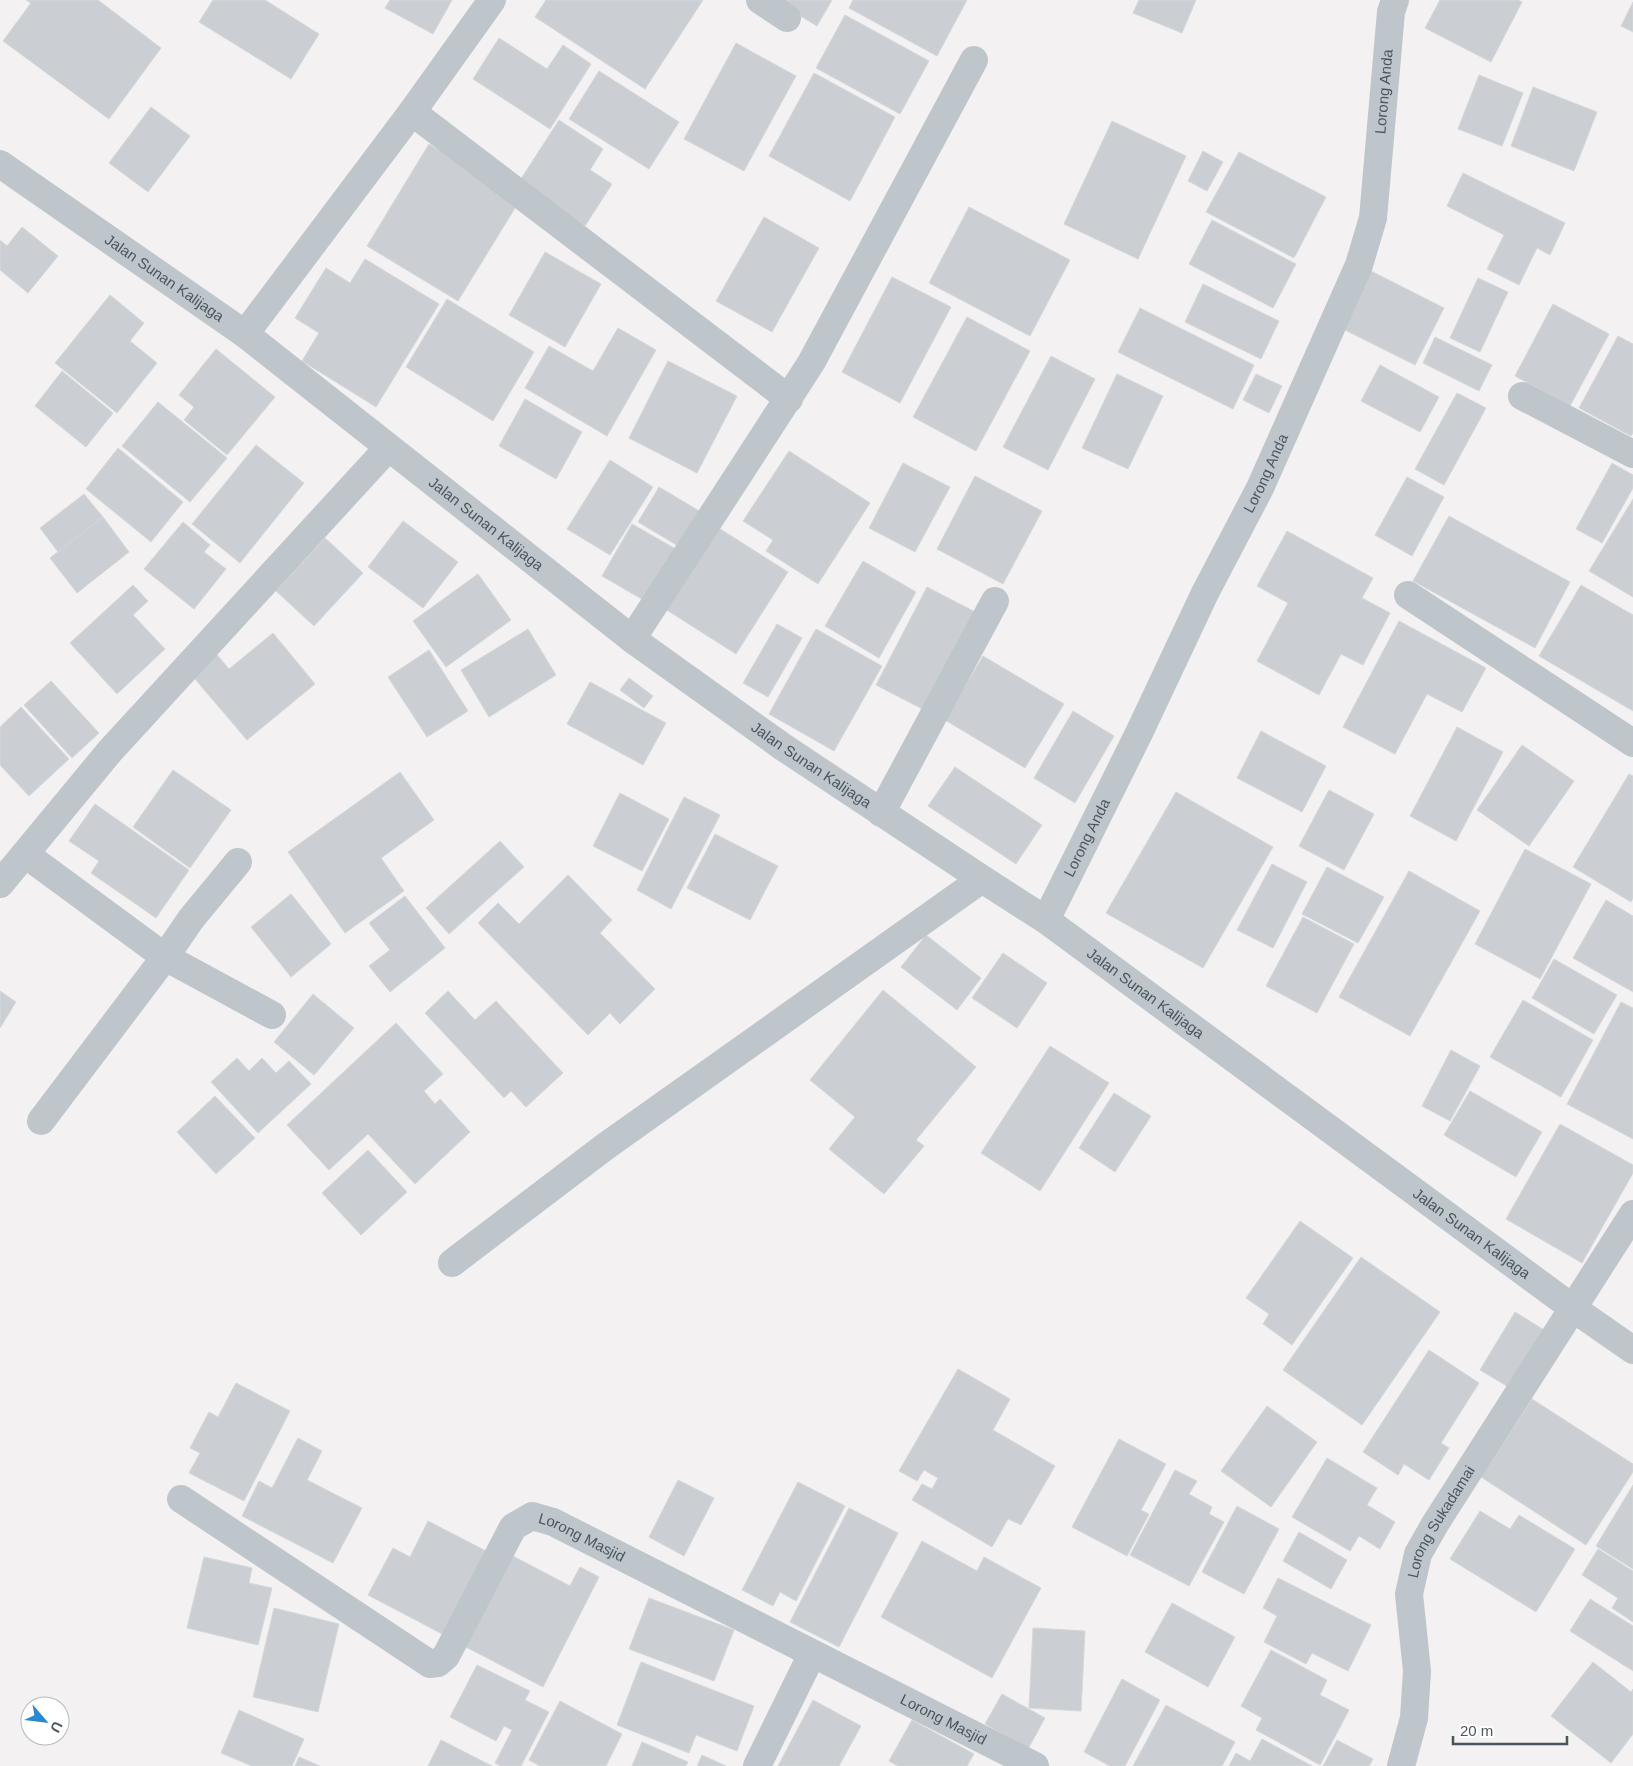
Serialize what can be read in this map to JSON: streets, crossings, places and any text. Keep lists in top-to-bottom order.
{
  "streets": {
    "street": [
      "Lorong Anda",
      "Jalan Sunan Kalijaga",
      "Lorong Sukadamai",
      "Lorong Masjid"
    ]
  },
  "crossings": [
    ["Lorong Anda", "Jalan Sunan Kalijaga"],
    ["Jalan Sunan Kalijaga", "Lorong Sukadamai"]
  ],
  "scale_bar": "20 m",
  "north": "bottom right"
}
